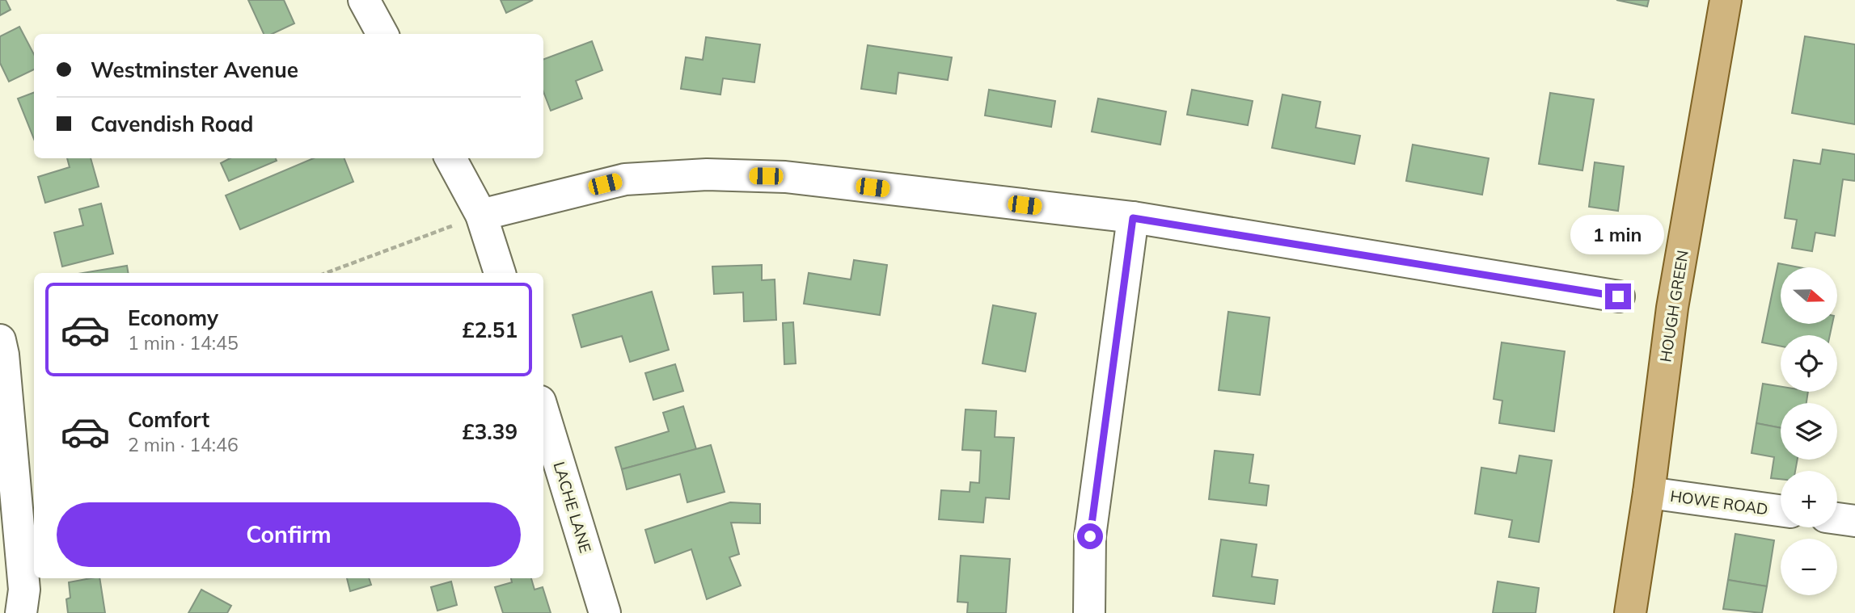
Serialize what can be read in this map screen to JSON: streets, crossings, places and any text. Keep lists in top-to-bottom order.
{
  "streets": {
    "main road": ["HOUGH GREEN"],
    "street": ["HOWE ROAD", "LACHE LANE"]
  },
  "crossings": [
    ["HOUGH GREEN", "HOWE ROAD"]
  ],
  "north": "right",
  "page": {
    "banner": ["Westminster Avenue", "Cavendish Road"],
    "bubble": "1 min",
    "map_buttons": ["+", "−"],
    "list": [
      {
        "name": "Economy",
        "note": "1 min · 14:45",
        "value": "£2.51"
      },
      {
        "name": "Comfort",
        "note": "2 min · 14:46",
        "value": "£3.39"
      }
    ],
    "buttons": "Confirm"
  }
}
